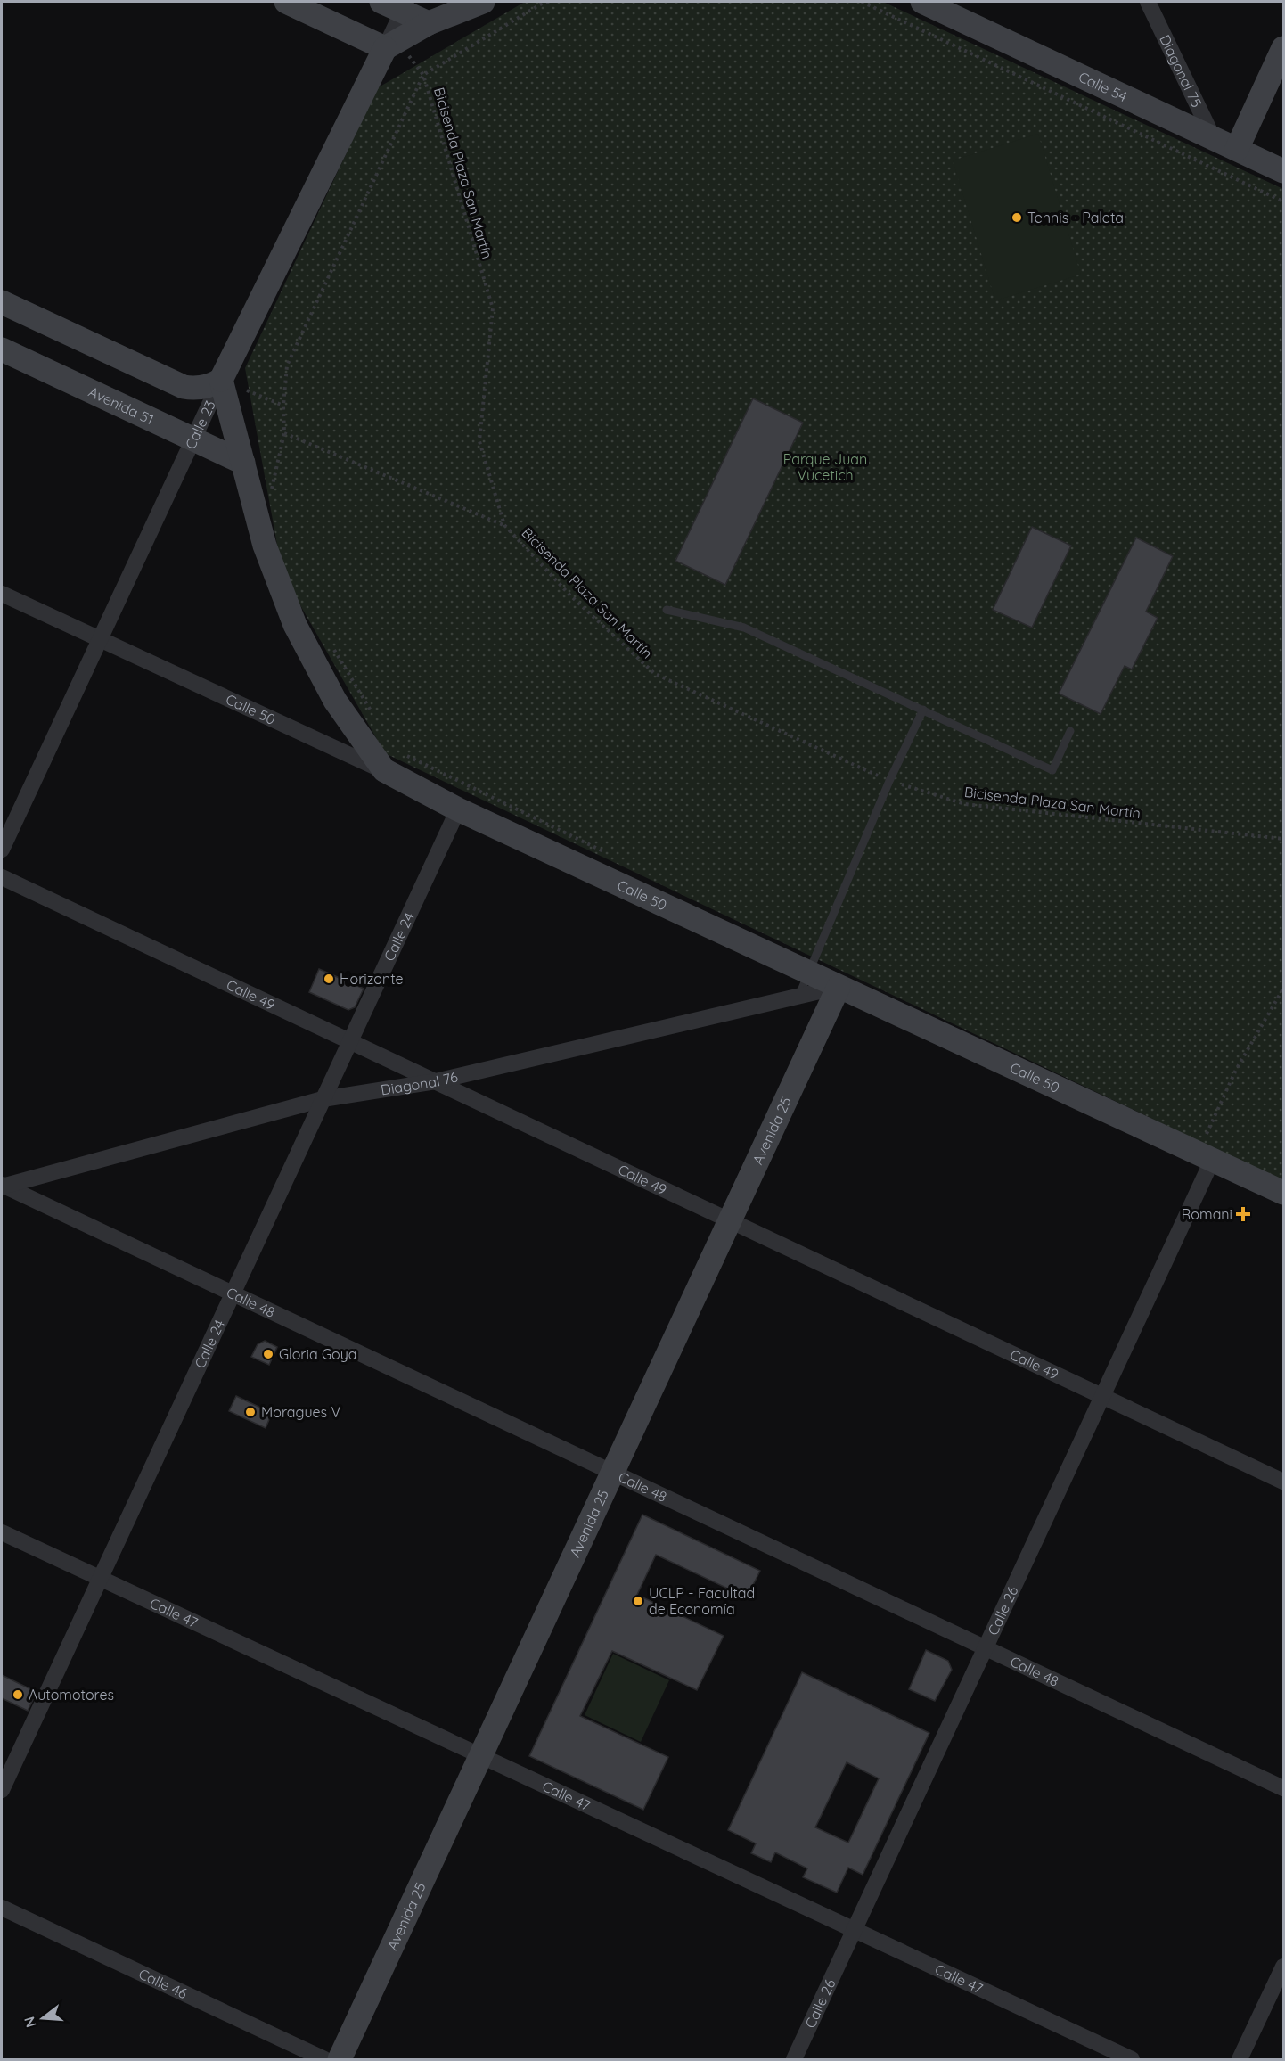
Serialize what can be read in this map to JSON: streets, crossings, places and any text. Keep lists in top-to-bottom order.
{
  "streets": {
    "main road": [
      "Calle 54",
      "Avenida 51",
      "Calle 23",
      "Calle 50",
      "Avenida 25"
    ],
    "street": [
      "Diagonal 75",
      "Calle 24",
      "Calle 49",
      "Diagonal 76",
      "Calle 48",
      "Calle 26",
      "Calle 47",
      "Calle 46"
    ],
    "path": ["Bicisenda Plaza San Martín"]
  },
  "crossings": [
    ["Diagonal 75", "Calle 54"],
    ["Avenida 51", "Calle 23"],
    ["Calle 23", "Calle 50"],
    ["Calle 50", "Calle 24"],
    ["Calle 50", "Diagonal 76"],
    ["Calle 50", "Avenida 25"],
    ["Calle 50", "Calle 26"],
    ["Calle 24", "Calle 49"],
    ["Calle 24", "Diagonal 76"],
    ["Calle 24", "Calle 48"],
    ["Calle 24", "Calle 47"],
    ["Calle 49", "Diagonal 76"],
    ["Calle 49", "Avenida 25"],
    ["Calle 49", "Calle 26"],
    ["Diagonal 76", "Avenida 25"],
    ["Diagonal 76", "Calle 48"],
    ["Avenida 25", "Calle 48"],
    ["Avenida 25", "Calle 47"],
    ["Calle 48", "Calle 26"],
    ["Calle 26", "Calle 47"]
  ],
  "parks": ["Parque Juan Vucetich"],
  "places": {
    "other": [
      "Tennis - Paleta",
      "Horizonte",
      "Gloria Goya",
      "Moragues V",
      "UCLP - Facultad de Economía",
      "Automotores"
    ],
    "health": ["Romani"]
  },
  "north": "left"
}
